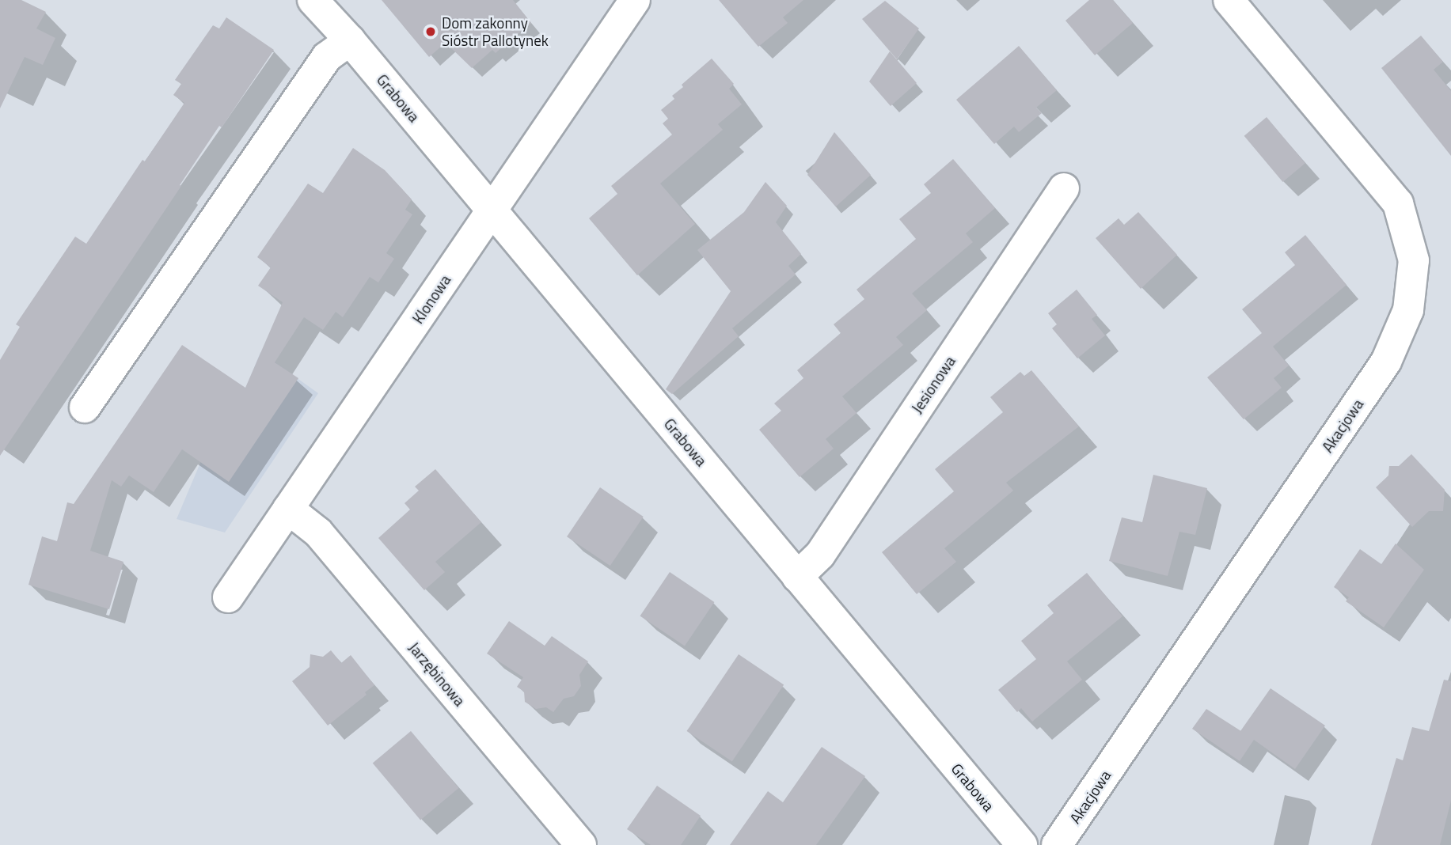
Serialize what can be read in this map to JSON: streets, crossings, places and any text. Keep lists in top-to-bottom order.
{
  "streets": {
    "street": [
      "Grabowa",
      "Klonowa",
      "Jesionowa",
      "Akacjowa",
      "Jarzębinowa"
    ]
  },
  "crossings": [
    ["Grabowa", "Klonowa"],
    ["Grabowa", "Jesionowa"],
    ["Klonowa", "Jarzębinowa"]
  ],
  "places": ["Dom zakonny Sióstr Pallotynek"]
}
